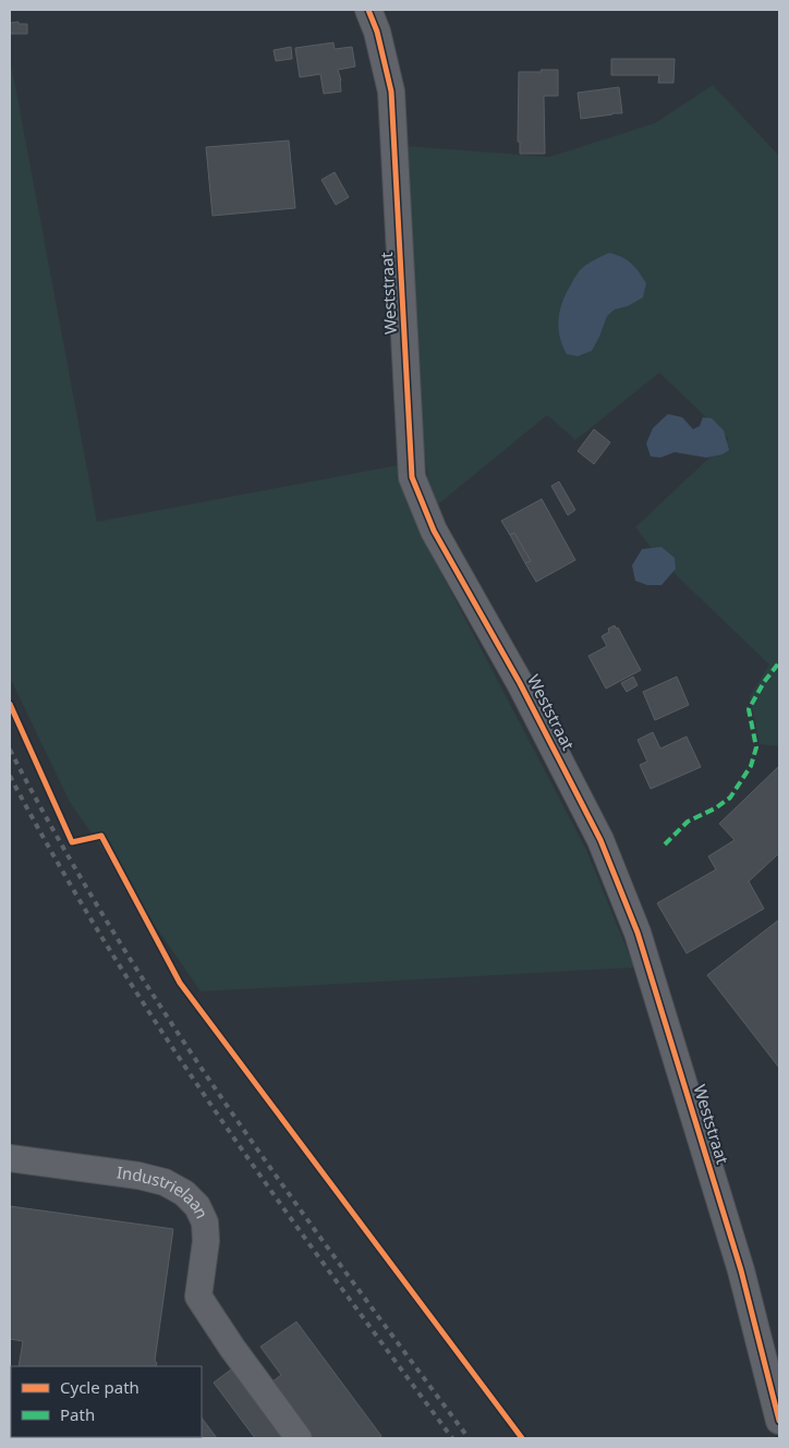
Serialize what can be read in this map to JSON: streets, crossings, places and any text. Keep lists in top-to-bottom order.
{
  "streets": {
    "street": ["Weststraat", "Industrielaan"]
  },
  "legend": ["Cycle path", "Path"]
}
